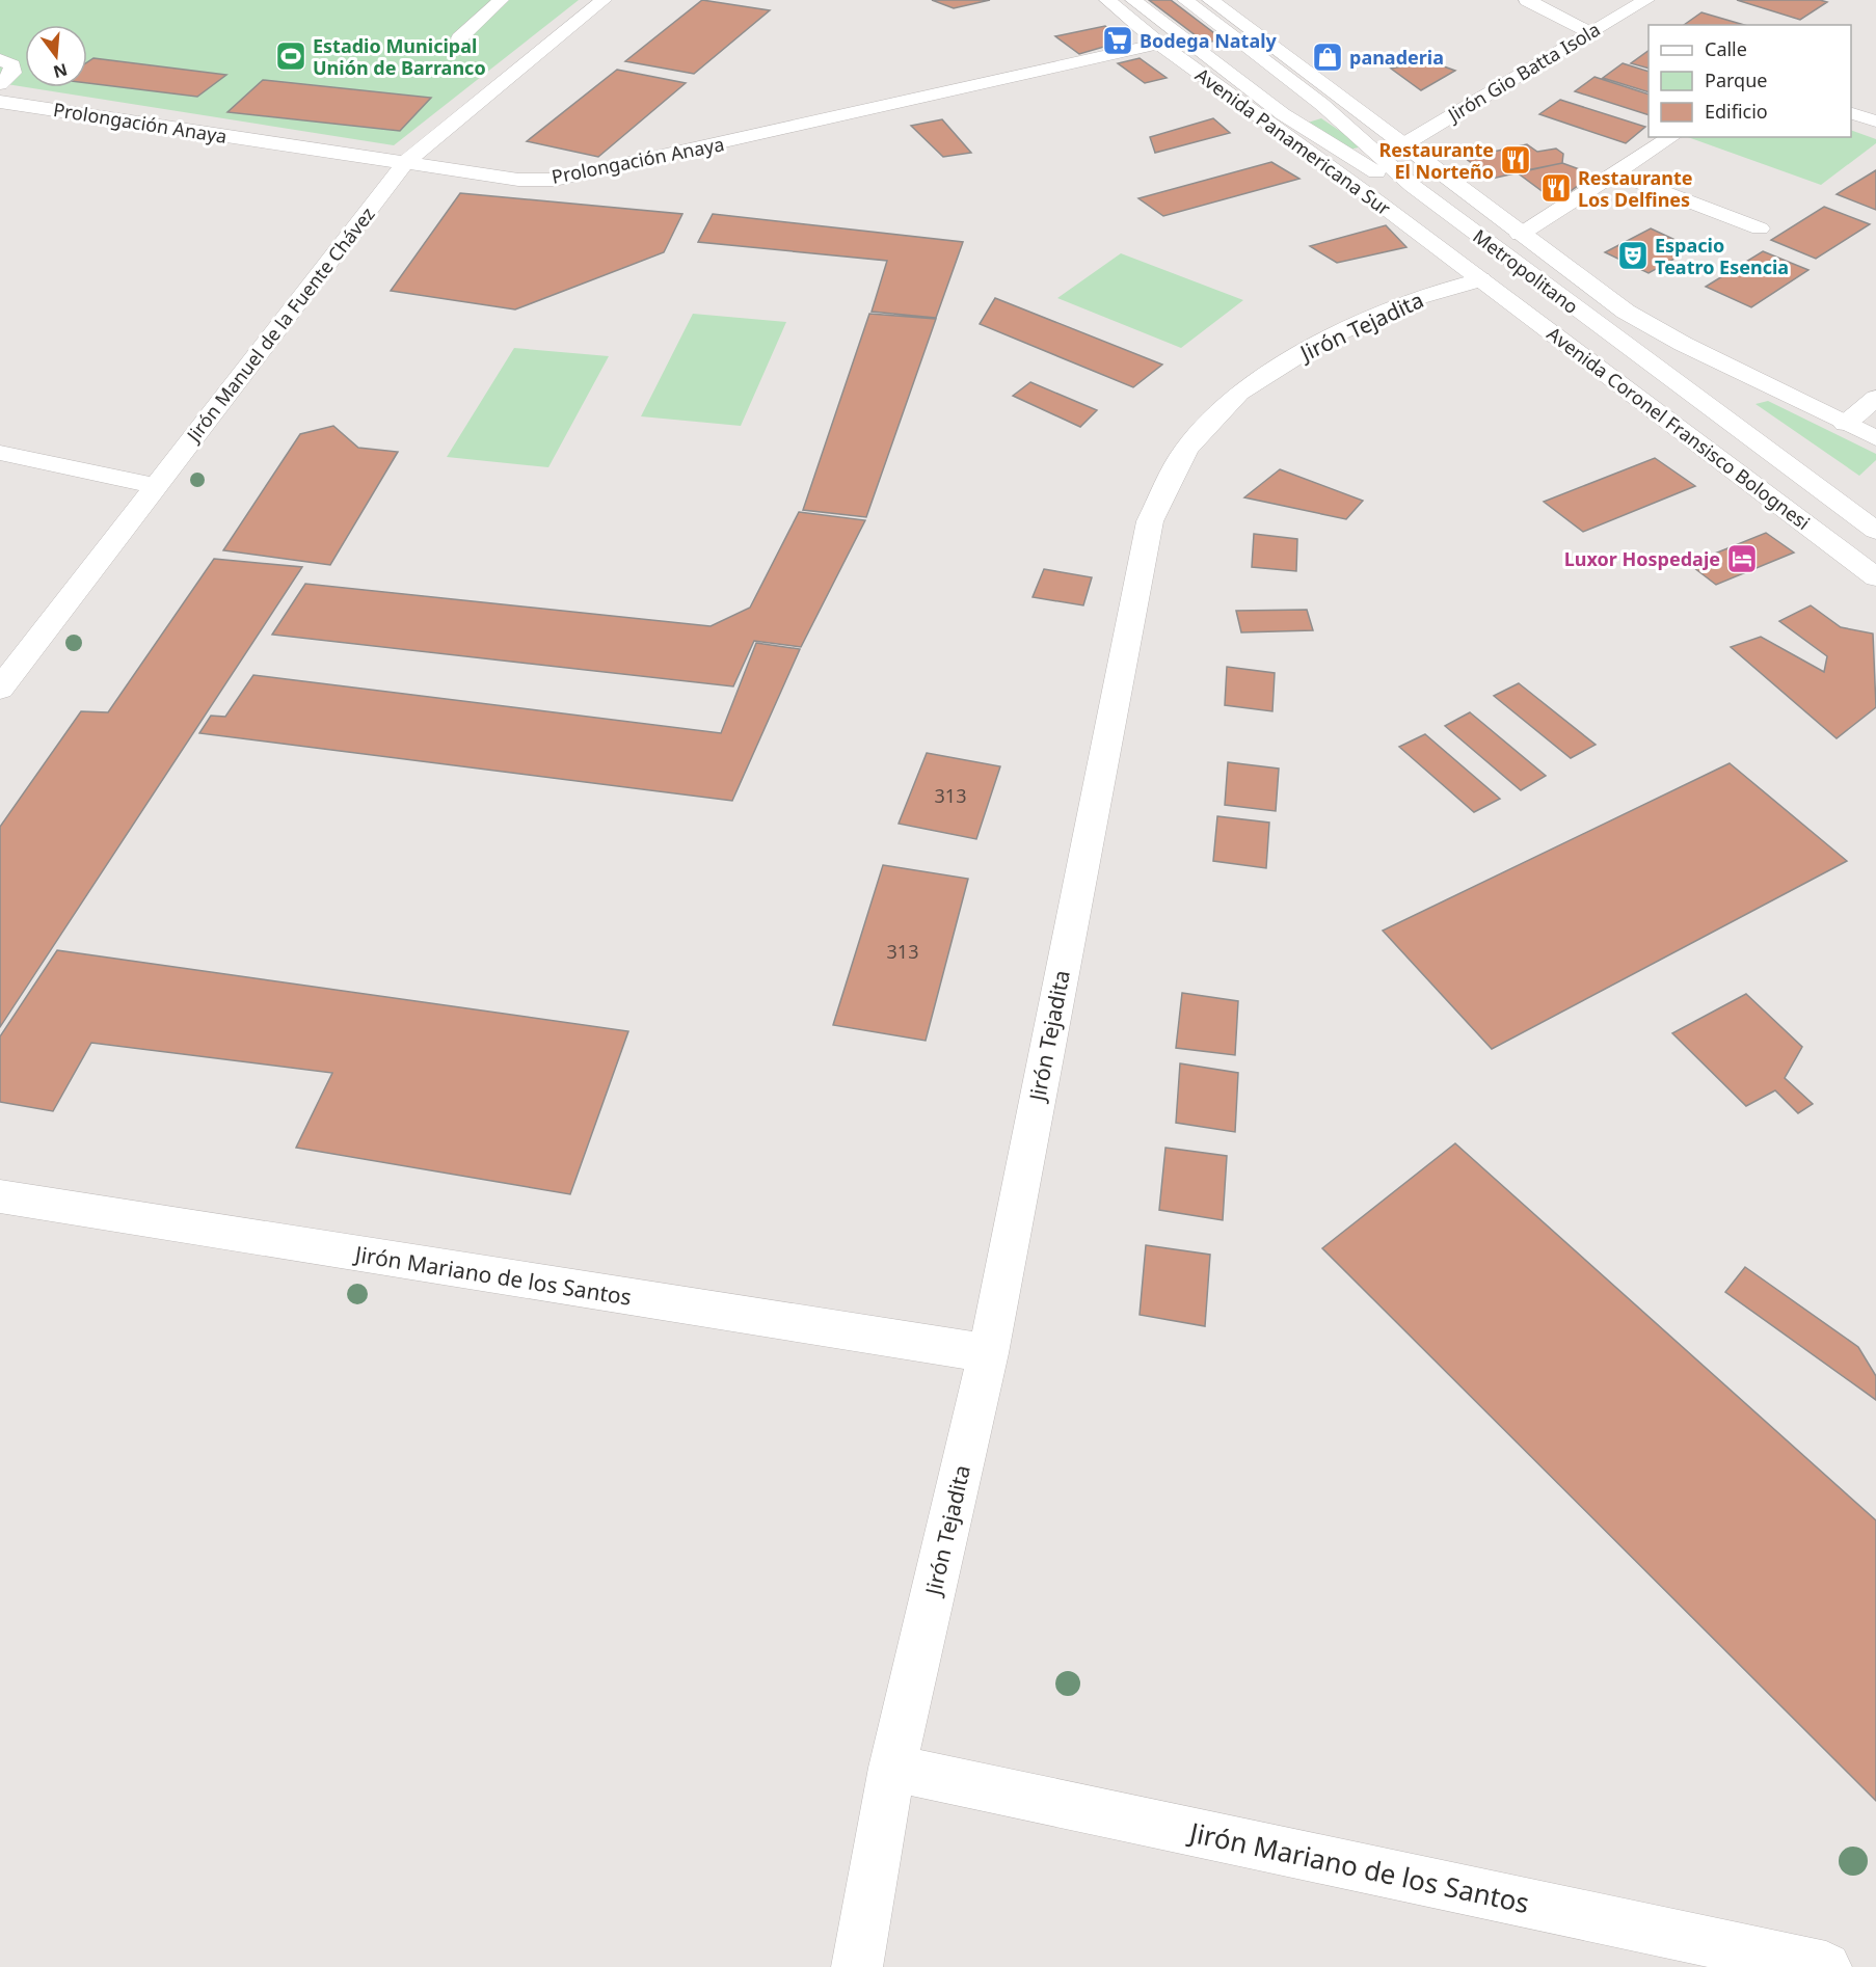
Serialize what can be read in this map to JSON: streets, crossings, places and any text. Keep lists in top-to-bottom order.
{
  "streets": {
    "street": [
      "Jirón Gio Batta Isola",
      "Prolongación Anaya",
      "Avenida Panamericana Sur",
      "Jirón Manuel de la Fuente Chávez",
      "Jirón Tejadita",
      "Avenida Coronel Fransisco Bolognesi",
      "Jirón Mariano de los Santos"
    ],
    "lane": ["Metropolitano"]
  },
  "crossings": [
    ["Prolongación Anaya", "Avenida Panamericana Sur"],
    ["Prolongación Anaya", "Jirón Manuel de la Fuente Chávez"],
    ["Avenida Panamericana Sur", "Jirón Tejadita"],
    ["Avenida Panamericana Sur", "Avenida Coronel Fransisco Bolognesi"],
    ["Jirón Tejadita", "Avenida Coronel Fransisco Bolognesi"],
    ["Jirón Tejadita", "Jirón Mariano de los Santos"]
  ],
  "places": {
    "supermarket": ["Bodega Nataly"],
    "sports": ["Estadio Municipal Unión de Barranco"],
    "shop": ["panaderia"],
    "restaurant": ["Restaurante El Norteño", "Restaurante Los Delfines"],
    "theatre": ["Espacio Teatro Esencia"],
    "hotel": ["Luxor Hospedaje"]
  },
  "house_numbers": ["313", "313"],
  "legend": ["Calle", "Parque", "Edificio"],
  "north": "bottom"
}
